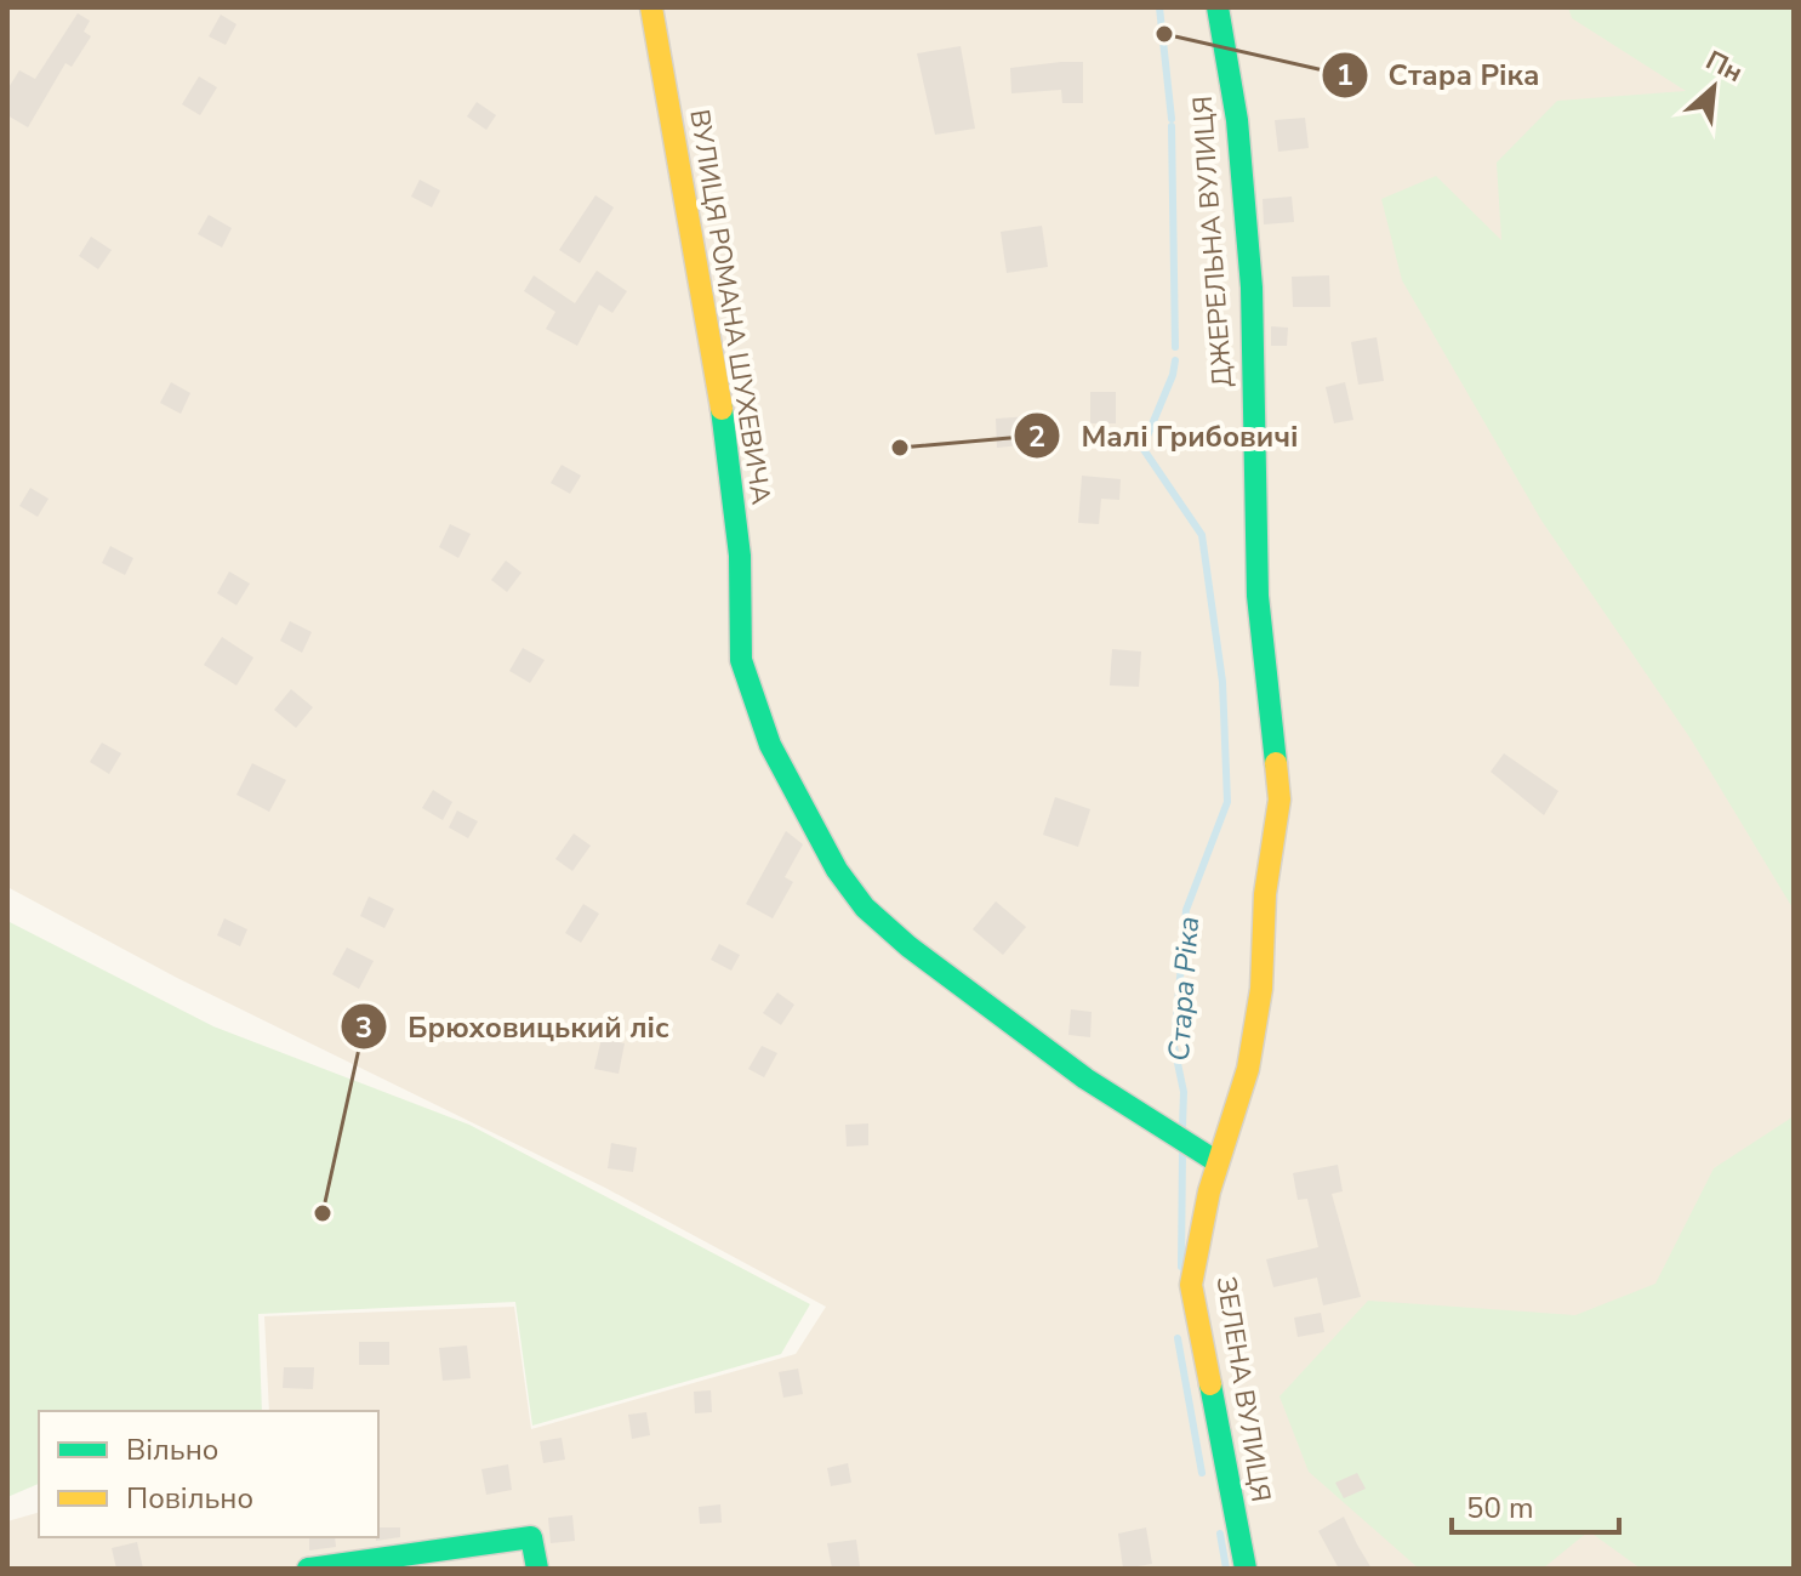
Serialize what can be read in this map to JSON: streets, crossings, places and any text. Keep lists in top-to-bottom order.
{
  "streets": {
    "street": ["ДЖЕРЕЛЬНА ВУЛИЦЯ", "ВУЛИЦЯ РОМАНА ШУХЕВИЧА", "ЗЕЛЕНА ВУЛИЦЯ"]
  },
  "crossings": [
    ["ДЖЕРЕЛЬНА ВУЛИЦЯ", "ВУЛИЦЯ РОМАНА ШУХЕВИЧА"],
    ["ДЖЕРЕЛЬНА ВУЛИЦЯ", "ЗЕЛЕНА ВУЛИЦЯ"],
    ["ВУЛИЦЯ РОМАНА ШУХЕВИЧА", "ЗЕЛЕНА ВУЛИЦЯ"]
  ],
  "water": ["Стара Ріка"],
  "places": ["Стара Ріка", "Малі Грибовичі", "Брюховицький ліс"],
  "legend": ["Вільно", "Повільно"],
  "scale_bar": "50 m",
  "north": "top right"
}
